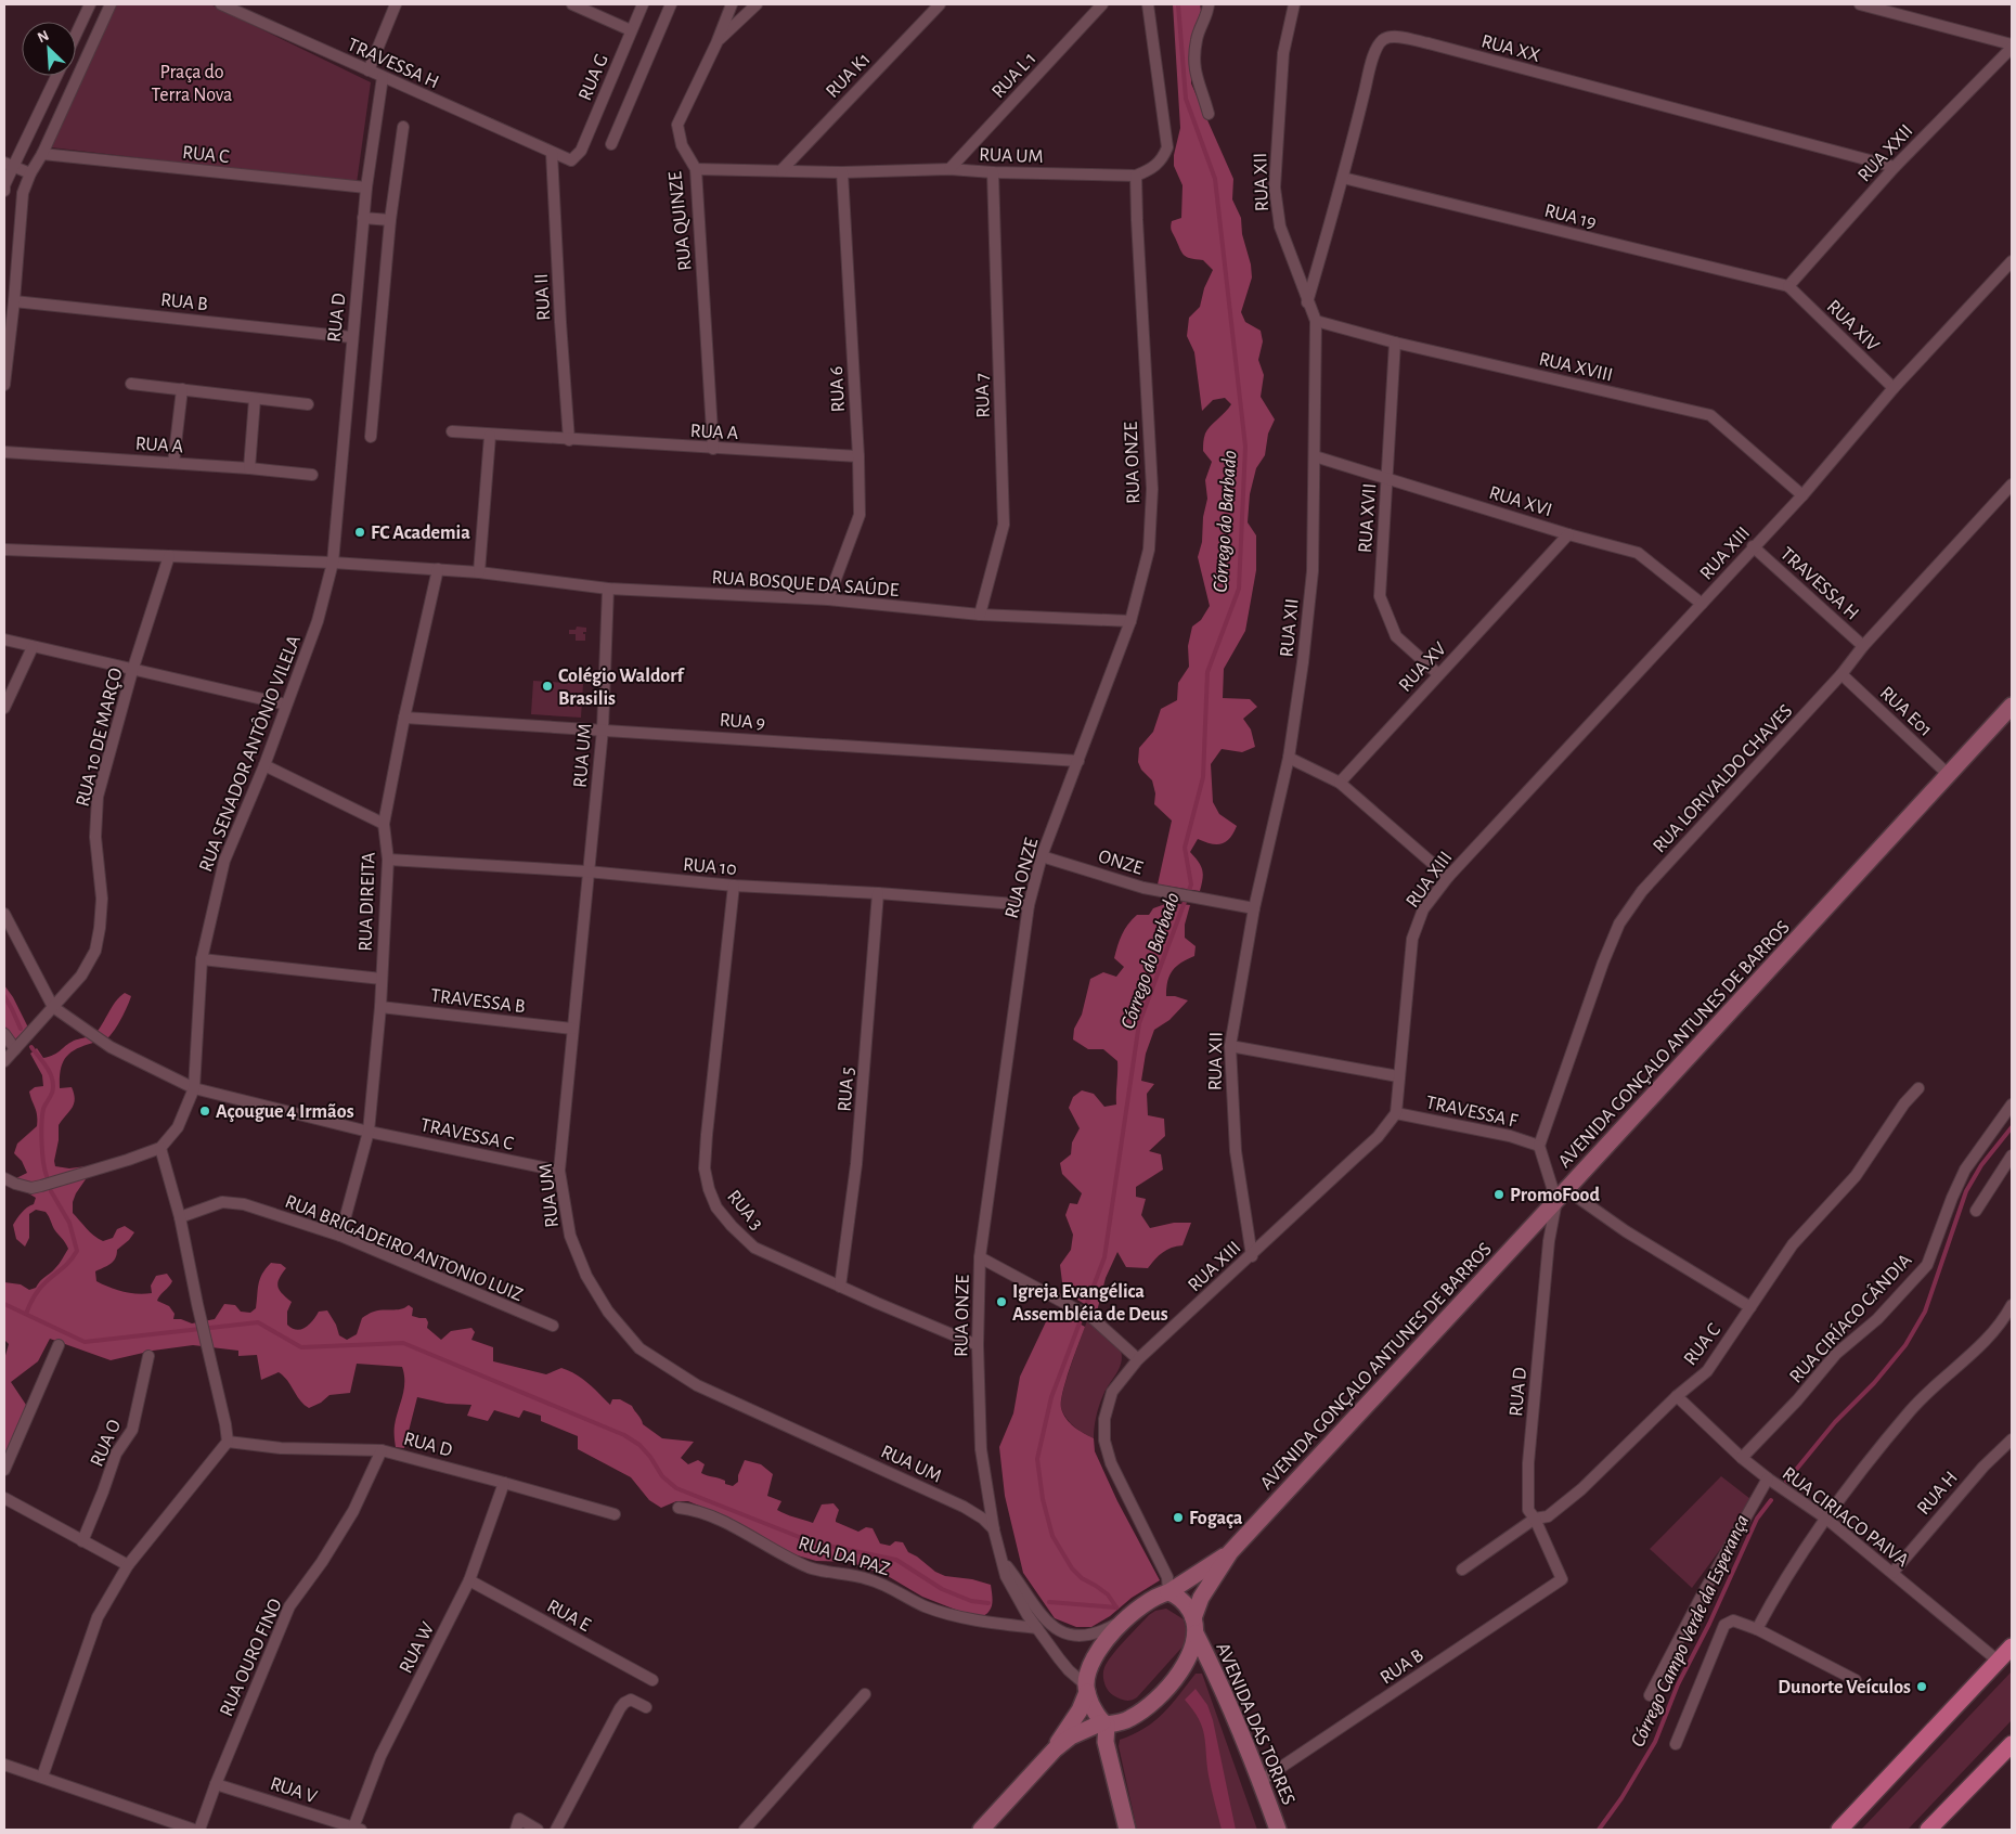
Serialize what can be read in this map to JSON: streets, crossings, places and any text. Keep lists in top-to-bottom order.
{
  "streets": {
    "main road": ["AVENIDA GONÇALO ANTUNES DE BARROS", "AVENIDA DAS TORRES"],
    "street": [
      "RUA XX",
      "TRAVESSA H",
      "RUA K1",
      "RUA L 1",
      "RUA G",
      "RUA XXII",
      "RUA C",
      "RUA UM",
      "RUA XII",
      "RUA 19",
      "RUA QUINZE",
      "RUA II",
      "RUA B",
      "RUA D",
      "RUA XIV",
      "RUA XVIII",
      "RUA 6",
      "RUA 7",
      "RUA A",
      "RUA ONZE",
      "RUA XVI",
      "RUA XVII",
      "RUA XIII",
      "RUA BOSQUE DA SAÚDE",
      "RUA XV",
      "RUA E01",
      "RUA 9",
      "RUA 10 DE MARÇO",
      "RUA SENADOR ANTÔNIO VILELA",
      "RUA LORIVALDO CHAVES",
      "ONZE",
      "RUA 10",
      "RUA DIREITA",
      "TRAVESSA B",
      "RUA 5",
      "TRAVESSA F",
      "TRAVESSA C",
      "RUA 3",
      "RUA BRIGADEIRO ANTONIO LUIZ",
      "RUA CIRÍACO CÂNDIA",
      "RUA O",
      "RUA H",
      "RUA CIRIACO PAIVA",
      "RUA DA PAZ",
      "RUA E",
      "RUA W",
      "RUA OURO FINO",
      "RUA V"
    ]
  },
  "crossings": [
    ["RUA XX", "RUA XXII"],
    ["RUA XX", "RUA XII"],
    ["RUA XX", "RUA 19"],
    ["TRAVESSA H", "RUA G"],
    ["TRAVESSA H", "RUA II"],
    ["TRAVESSA H", "RUA D"],
    ["TRAVESSA H", "RUA XIII"],
    ["TRAVESSA H", "RUA LORIVALDO CHAVES"],
    ["RUA K1", "RUA UM"],
    ["RUA L 1", "RUA UM"],
    ["RUA G", "RUA II"],
    ["RUA XXII", "RUA 19"],
    ["RUA XXII", "RUA XIV"],
    ["RUA C", "RUA D"],
    ["RUA C", "RUA CIRIACO PAIVA"],
    ["RUA UM", "RUA QUINZE"],
    ["RUA UM", "RUA 6"],
    ["RUA UM", "RUA 7"],
    ["RUA UM", "RUA ONZE"],
    ["RUA UM", "RUA BOSQUE DA SAÚDE"],
    ["RUA UM", "RUA 9"],
    ["RUA UM", "RUA 10"],
    ["RUA UM", "TRAVESSA B"],
    ["RUA UM", "TRAVESSA C"],
    ["RUA XII", "RUA XVIII"],
    ["RUA XII", "RUA XVI"],
    ["RUA XII", "RUA XIII"],
    ["RUA XII", "ONZE"],
    ["RUA 19", "RUA XIV"],
    ["RUA QUINZE", "RUA A"],
    ["RUA II", "RUA A"],
    ["RUA B", "RUA D"],
    ["RUA B", "AVENIDA DAS TORRES"],
    ["RUA D", "RUA BOSQUE DA SAÚDE"],
    ["RUA D", "RUA SENADOR ANTÔNIO VILELA"],
    ["RUA D", "AVENIDA GONÇALO ANTUNES DE BARROS"],
    ["RUA D", "RUA W"],
    ["RUA D", "RUA OURO FINO"],
    ["RUA XIV", "RUA XIII"],
    ["RUA XVIII", "RUA XVII"],
    ["RUA XVIII", "RUA XIII"],
    ["RUA 6", "RUA A"],
    ["RUA 6", "RUA BOSQUE DA SAÚDE"],
    ["RUA 7", "RUA BOSQUE DA SAÚDE"],
    ["RUA ONZE", "RUA BOSQUE DA SAÚDE"],
    ["RUA ONZE", "RUA 9"],
    ["RUA ONZE", "ONZE"],
    ["RUA ONZE", "RUA 10"],
    ["RUA ONZE", "AVENIDA GONÇALO ANTUNES DE BARROS"],
    ["RUA ONZE", "RUA 3"],
    ["RUA ONZE", "RUA DA PAZ"],
    ["RUA XVI", "RUA XVII"],
    ["RUA XVI", "RUA XIII"],
    ["RUA XVI", "RUA XV"],
    ["RUA XVII", "RUA XV"],
    ["RUA XIII", "AVENIDA GONÇALO ANTUNES DE BARROS"],
    ["RUA XIII", "TRAVESSA F"],
    ["RUA BOSQUE DA SAÚDE", "RUA 10 DE MARÇO"],
    ["RUA BOSQUE DA SAÚDE", "RUA SENADOR ANTÔNIO VILELA"],
    ["RUA BOSQUE DA SAÚDE", "RUA DIREITA"],
    ["RUA E01", "RUA LORIVALDO CHAVES"],
    ["RUA E01", "AVENIDA GONÇALO ANTUNES DE BARROS"],
    ["RUA 9", "RUA DIREITA"],
    ["RUA 10 DE MARÇO", "TRAVESSA C"],
    ["RUA SENADOR ANTÔNIO VILELA", "TRAVESSA C"],
    ["RUA LORIVALDO CHAVES", "TRAVESSA F"],
    ["RUA 10", "RUA DIREITA"],
    ["RUA 10", "RUA 5"],
    ["RUA 10", "RUA 3"],
    ["RUA DIREITA", "TRAVESSA B"],
    ["RUA DIREITA", "TRAVESSA C"],
    ["RUA DIREITA", "RUA BRIGADEIRO ANTONIO LUIZ"],
    ["AVENIDA GONÇALO ANTUNES DE BARROS", "AVENIDA DAS TORRES"],
    ["RUA 5", "RUA 3"],
    ["RUA CIRÍACO CÂNDIA", "RUA CIRIACO PAIVA"],
    ["RUA H", "RUA CIRIACO PAIVA"],
    ["RUA E", "RUA W"],
    ["RUA W", "RUA V"],
    ["RUA OURO FINO", "RUA V"]
  ],
  "water": ["Córrego do Barbado", "Córrego Campo Verde da Esperança"],
  "parks": ["Praça do Terra Nova"],
  "places": [
    "FC Academia",
    "Colégio Waldorf Brasilis",
    "Açougue 4 Irmãos",
    "PromoFood",
    "Igreja Evangélica Assembléia de Deus",
    "Fogaça",
    "Dunorte Veículos"
  ],
  "north": "top left"
}
